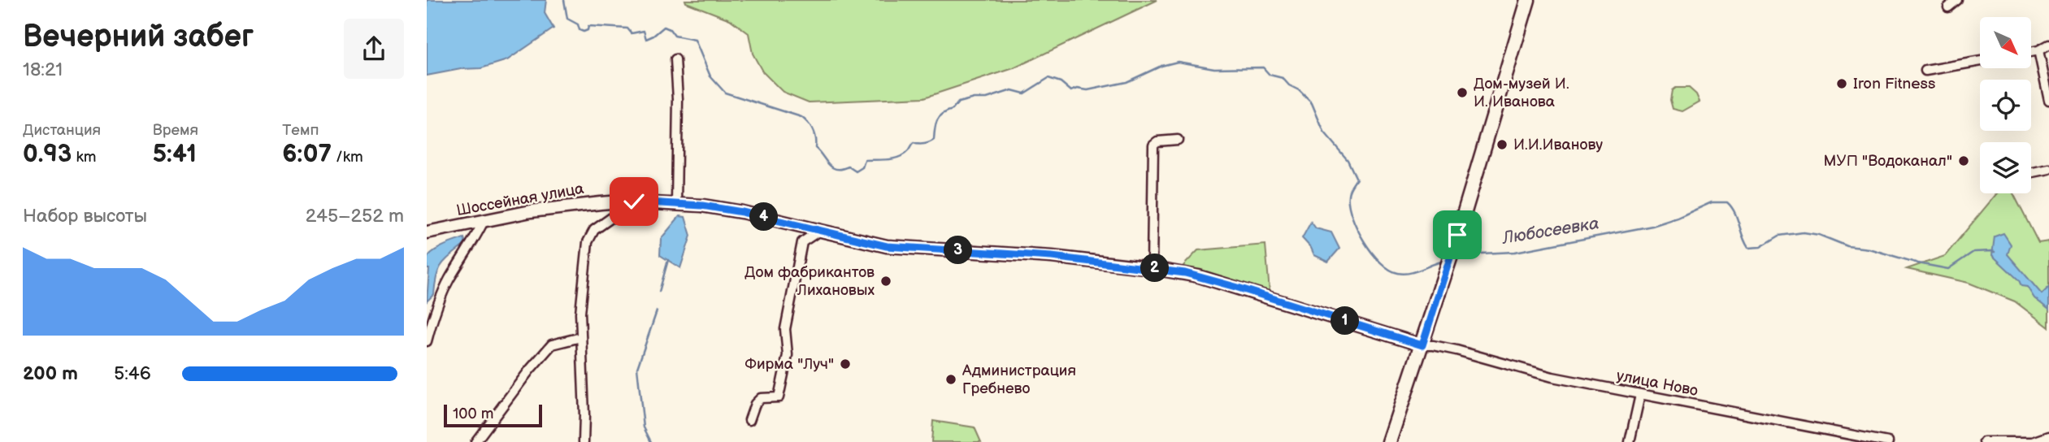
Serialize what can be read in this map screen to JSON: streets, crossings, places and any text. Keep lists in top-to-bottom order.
{
  "streets": {
    "street": ["Шоссейная улица", "улица Ново"]
  },
  "crossings": [
    ["Шоссейная улица", "улица Ново"]
  ],
  "water": ["Любосеевка"],
  "places": [
    "Iron Fitness",
    "Дом-музей И. И. Иванова",
    "И.И.Иванову",
    "МУП \"Водоканал\"",
    "Дом фабрикантов Лихановых",
    "Фирма \"Луч\"",
    "Администрация Гребнево"
  ],
  "scale_bar": "100 m",
  "north": "bottom right",
  "page": {
    "heading": ["Вечерний забег", "18:21"],
    "stats": [
      ["Дистанция", "0.93 km"],
      ["Время", "5:41"],
      ["Темп", "6:07 /km"]
    ],
    "chart": ["Набор высоты", "245–252 m"],
    "pins": [
      "4",
      "3",
      "2",
      "1"
    ],
    "list": [
      {
        "name": "200 m",
        "note": "5:46"
      }
    ],
    "scale": "100 m"
  }
}
